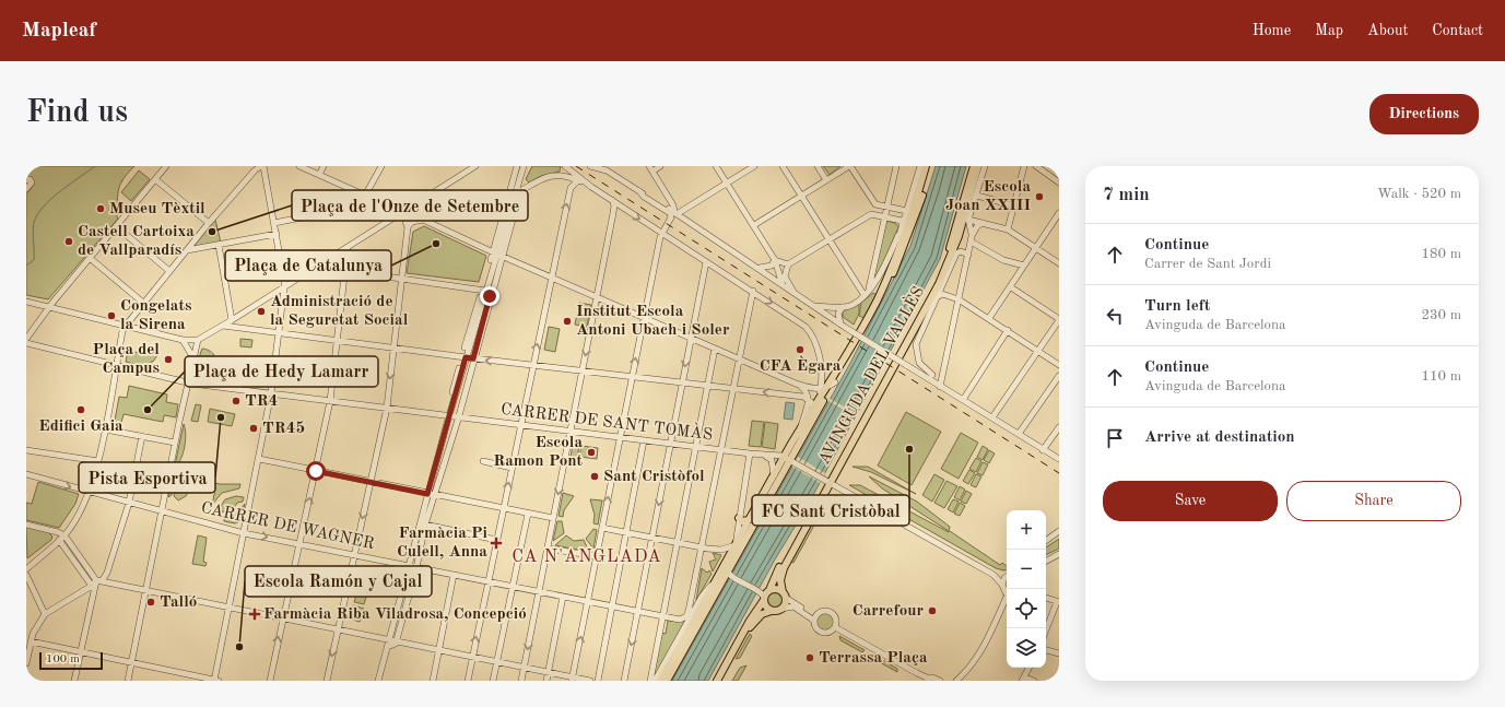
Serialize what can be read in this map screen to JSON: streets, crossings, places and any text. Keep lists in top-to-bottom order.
{
  "streets": {
    "main road": ["AVINGUDA DEL VALLÈS"],
    "street": ["CARRER DE SANT TOMÀS", "CARRER DE WAGNER"]
  },
  "crossings": [
    ["AVINGUDA DEL VALLÈS", "CARRER DE SANT TOMÀS"]
  ],
  "districts": ["CA N'ANGLADA"],
  "places": {
    "other": [
      "Escola Joan XXIII",
      "Museu Tèxtil",
      "Plaça de l'Onze de Setembre",
      "Castell Cartoixa de Vallparadís",
      "Plaça de Catalunya",
      "Administració de la Seguretat Social",
      "Congelats la Sirena",
      "Institut Escola Antoni Ubach i Soler",
      "CFA Ègara",
      "Plaça del Campus",
      "TR4",
      "Edifici Gaia",
      "Plaça de Hedy Lamarr",
      "Pista Esportiva",
      "TR45",
      "FC Sant Cristòbal",
      "Escola Ramon Pont",
      "Sant Cristòfol",
      "Talló",
      "Carrefour",
      "Escola Ramón y Cajal",
      "Terrassa Plaça"
    ],
    "health": ["Farmàcia Pi Culell, Anna", "Farmàcia Riba Viladrosa, Concepció"]
  },
  "scale_bar": "100 m",
  "page": {
    "header": "Mapleaf",
    "nav": [
      "Home",
      "Map",
      "About",
      "Contact"
    ],
    "buttons": [
      "Directions",
      ["Save", "Share"]
    ],
    "title": "Find us",
    "heading": ["7 min", "Walk · 520 m"],
    "list": [
      ["Continue", "Carrer de Sant Jordi", "180 m"],
      ["Turn left", "Avinguda de Barcelona", "230 m"],
      ["Continue", "Avinguda de Barcelona", "110 m"],
      "Arrive at destination"
    ],
    "map_buttons": ["+", "−"],
    "scale": "100 m"
  }
}
